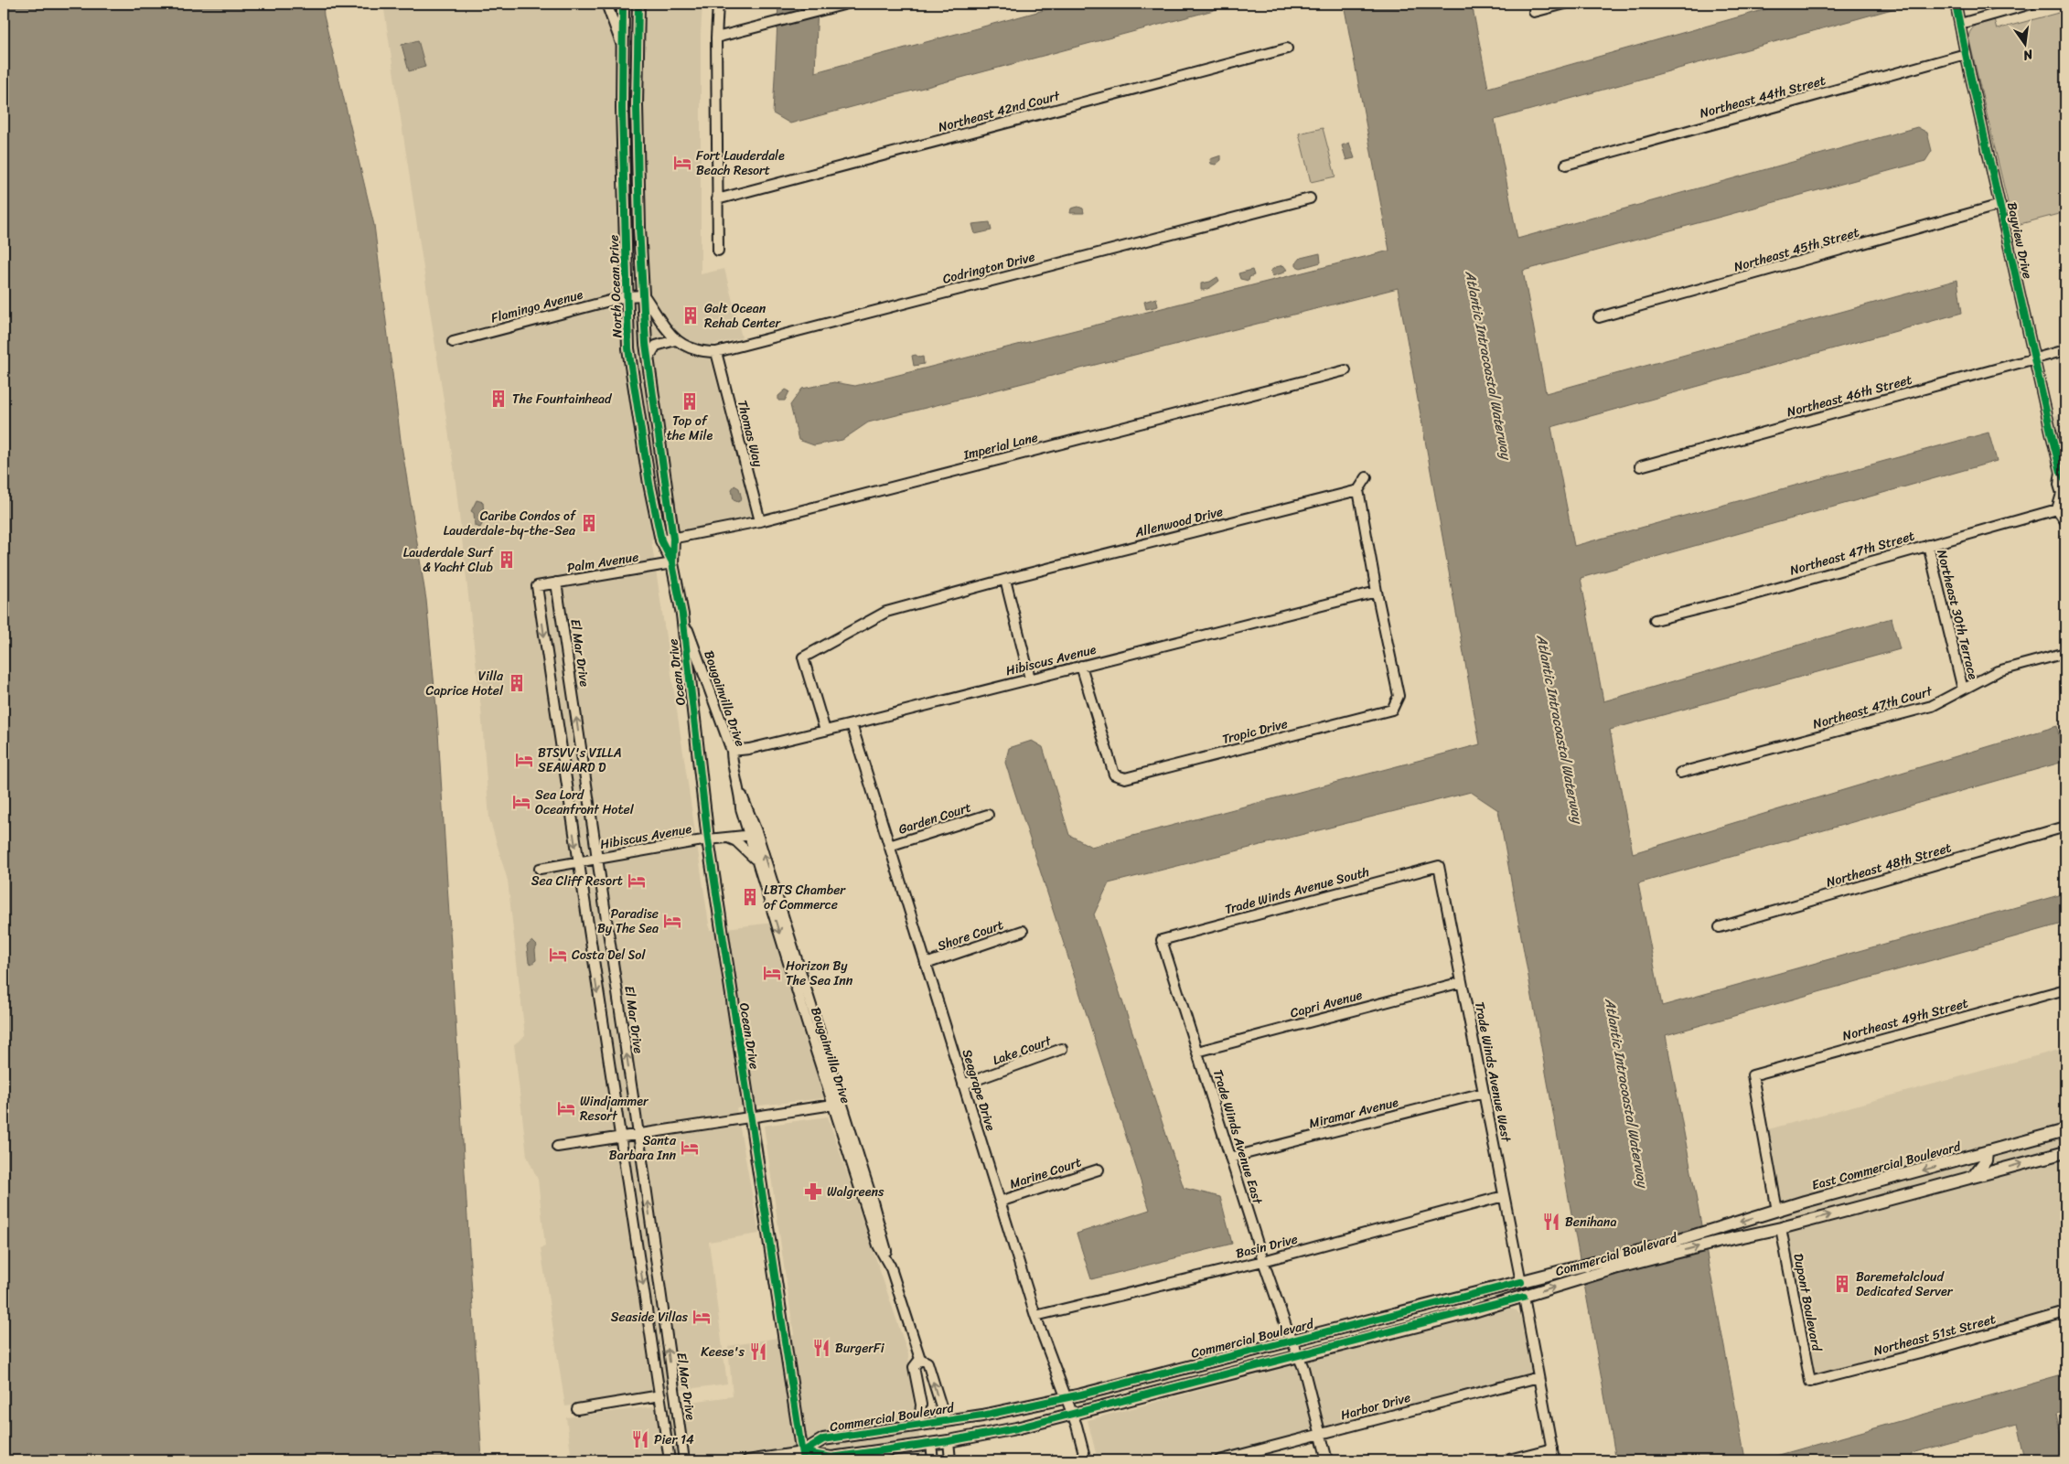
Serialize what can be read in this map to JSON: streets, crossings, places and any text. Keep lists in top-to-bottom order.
{
  "streets": {
    "main road": [
      "North Ocean Drive",
      "Ocean Drive",
      "East Commercial Boulevard",
      "Commercial Boulevard"
    ],
    "street": [
      "Northeast 44th Street",
      "Northeast 42nd Court",
      "Bayview Drive",
      "Northeast 45th Street",
      "Codrington Drive",
      "Flamingo Avenue",
      "Northeast 46th Street",
      "Thomas Way",
      "Imperial Lane",
      "Allenwood Drive",
      "Northeast 47th Street",
      "Palm Avenue",
      "Northeast 30th Terrace",
      "El Mar Drive",
      "Hibiscus Avenue",
      "Bougainvilla Drive",
      "Northeast 47th Court",
      "Tropic Drive",
      "Garden Court",
      "Northeast 48th Street",
      "Trade Winds Avenue South",
      "Shore Court",
      "Capri Avenue",
      "Northeast 49th Street",
      "Lake Court",
      "Trade Winds Avenue West",
      "Seagrape Drive",
      "Miramar Avenue",
      "Trade Winds Avenue East",
      "Marine Court",
      "Basin Drive",
      "Dupont Boulevard",
      "Northeast 51st Street",
      "Harbor Drive"
    ]
  },
  "crossings": [
    ["Northeast 44th Street", "Bayview Drive"],
    ["Bayview Drive", "Northeast 45th Street"],
    ["Bayview Drive", "Northeast 46th Street"],
    ["Bayview Drive", "Northeast 47th Street"],
    ["Codrington Drive", "Thomas Way"],
    ["North Ocean Drive", "Flamingo Avenue"],
    ["North Ocean Drive", "Imperial Lane"],
    ["North Ocean Drive", "Palm Avenue"],
    ["North Ocean Drive", "Ocean Drive"],
    ["North Ocean Drive", "Bougainvilla Drive"],
    ["Thomas Way", "Imperial Lane"],
    ["Allenwood Drive", "Hibiscus Avenue"],
    ["Northeast 47th Street", "Northeast 30th Terrace"],
    ["Palm Avenue", "El Mar Drive"],
    ["Palm Avenue", "Hibiscus Avenue"],
    ["Northeast 30th Terrace", "Northeast 47th Court"],
    ["El Mar Drive", "Hibiscus Avenue"],
    ["Hibiscus Avenue", "Ocean Drive"],
    ["Hibiscus Avenue", "Bougainvilla Drive"],
    ["Hibiscus Avenue", "Tropic Drive"],
    ["Hibiscus Avenue", "Seagrape Drive"],
    ["Ocean Drive", "Bougainvilla Drive"],
    ["Ocean Drive", "Commercial Boulevard"],
    ["Bougainvilla Drive", "Commercial Boulevard"],
    ["Garden Court", "Seagrape Drive"],
    ["Trade Winds Avenue South", "Trade Winds Avenue West"],
    ["Trade Winds Avenue South", "Trade Winds Avenue East"],
    ["Shore Court", "Seagrape Drive"],
    ["Capri Avenue", "Trade Winds Avenue West"],
    ["Capri Avenue", "Trade Winds Avenue East"],
    ["Northeast 49th Street", "East Commercial Boulevard"],
    ["Lake Court", "Seagrape Drive"],
    ["Trade Winds Avenue West", "Miramar Avenue"],
    ["Trade Winds Avenue West", "Basin Drive"],
    ["Trade Winds Avenue West", "Commercial Boulevard"],
    ["Seagrape Drive", "Marine Court"],
    ["Seagrape Drive", "Basin Drive"],
    ["Seagrape Drive", "Commercial Boulevard"],
    ["Miramar Avenue", "Trade Winds Avenue East"],
    ["Trade Winds Avenue East", "Basin Drive"],
    ["Trade Winds Avenue East", "Commercial Boulevard"],
    ["Trade Winds Avenue East", "Harbor Drive"],
    ["East Commercial Boulevard", "Commercial Boulevard"],
    ["Dupont Boulevard", "Northeast 51st Street"]
  ],
  "one_way": ["Palm Avenue"],
  "water": ["Atlantic Intracoastal Waterway"],
  "places": {
    "hotel": [
      "Fort Lauderdale Beach Resort",
      "BTSVV's VILLA SEAWARD D",
      "Sea Lord Oceanfront Hotel",
      "Sea Cliff Resort",
      "Paradise By The Sea",
      "Costa Del Sol",
      "Horizon By The Sea Inn",
      "Windjammer Resort",
      "Santa Barbara Inn",
      "Seaside Villas"
    ],
    "building": [
      "Galt Ocean Rehab Center",
      "The Fountainhead",
      "Top of the Mile",
      "Caribe Condos of Lauderdale-by-the-Sea",
      "Lauderdale Surf & Yacht Club",
      "Villa Caprice Hotel",
      "LBTS Chamber of Commerce",
      "Baremetalcloud Dedicated Server"
    ],
    "pharmacy": ["Walgreens"],
    "restaurant": [
      "Benihana",
      "BurgerFi",
      "Keese's",
      "Pier 14"
    ]
  },
  "north": "bottom"
}
